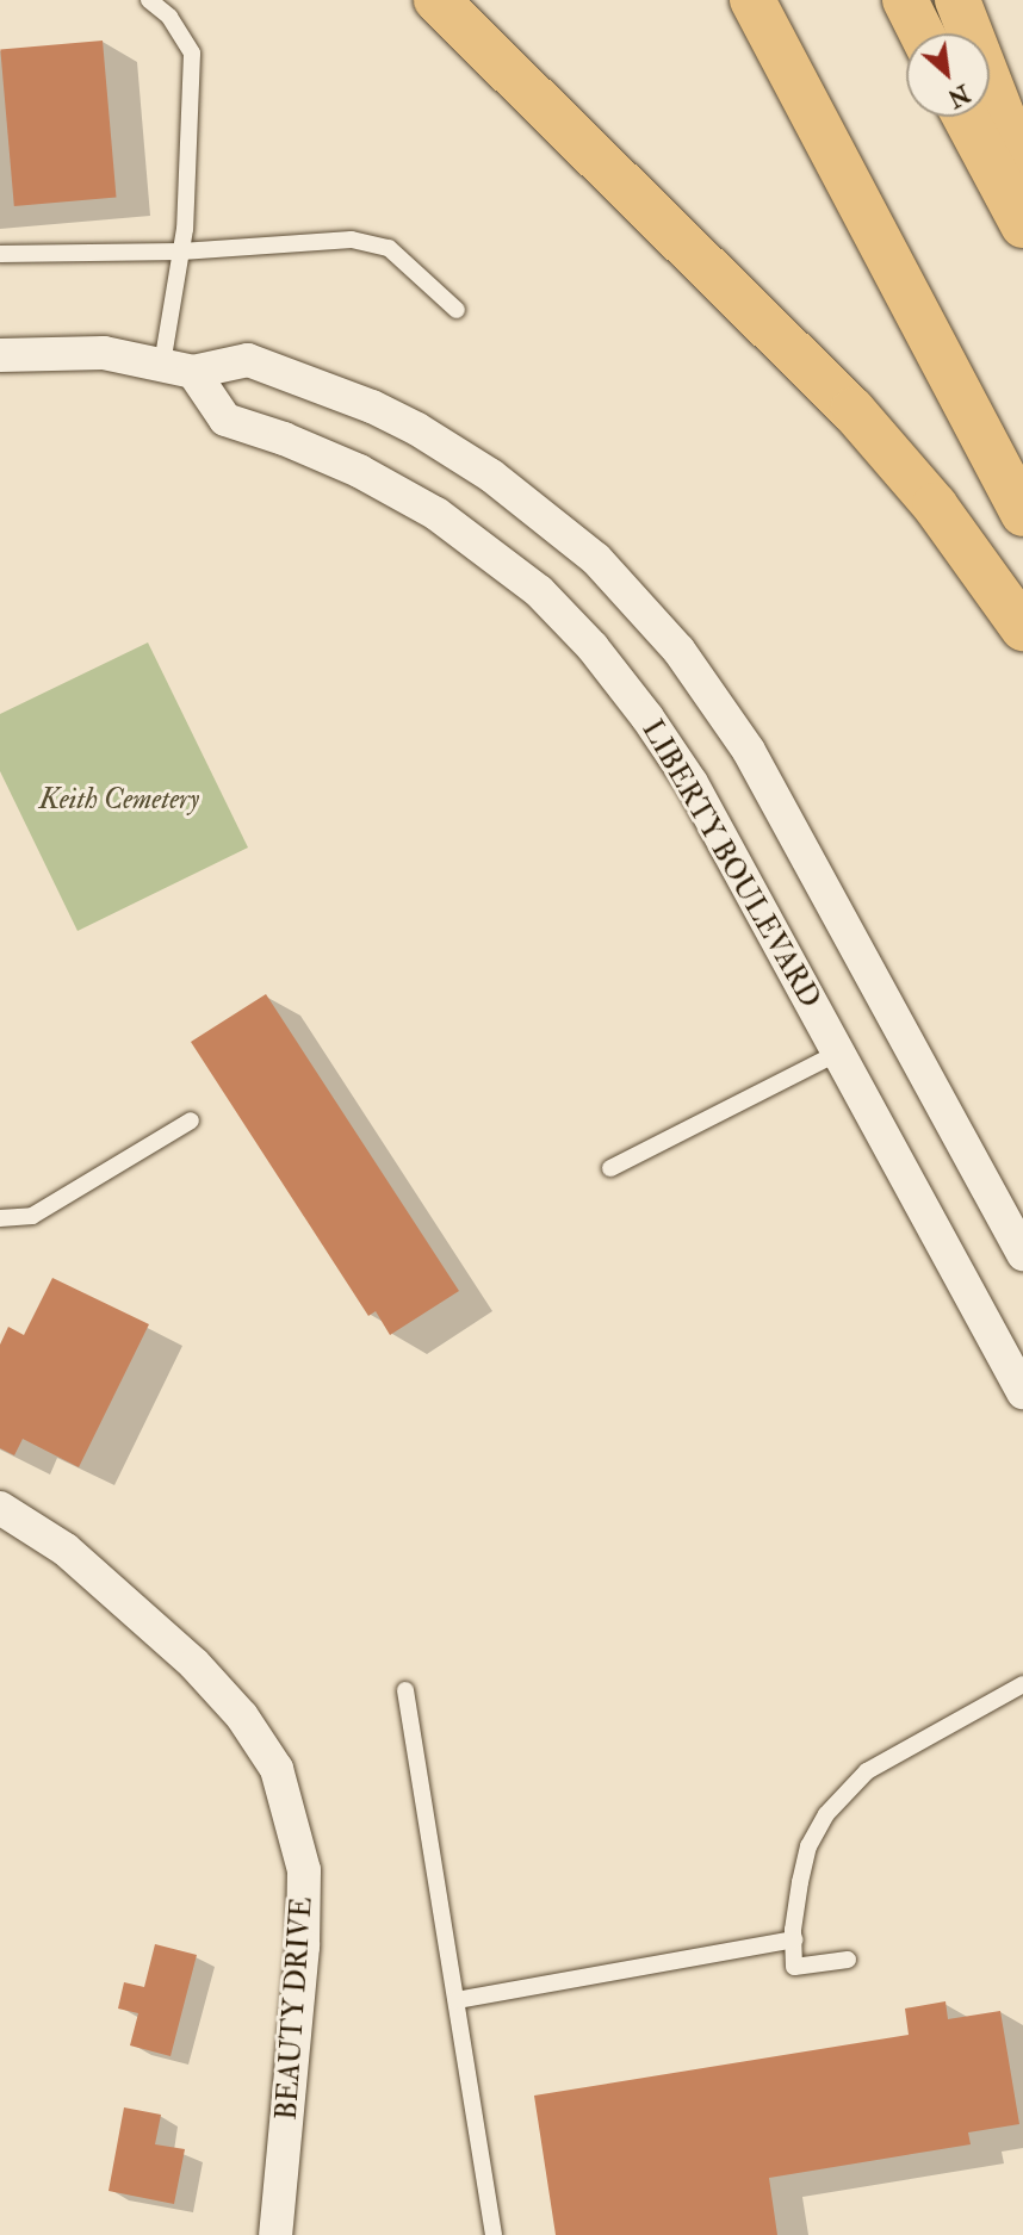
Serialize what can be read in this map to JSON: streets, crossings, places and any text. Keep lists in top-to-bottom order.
{
  "streets": {
    "street": ["LIBERTY BOULEVARD", "BEAUTY DRIVE"]
  },
  "parks": ["Keith Cemetery"],
  "north": "bottom right"
}
